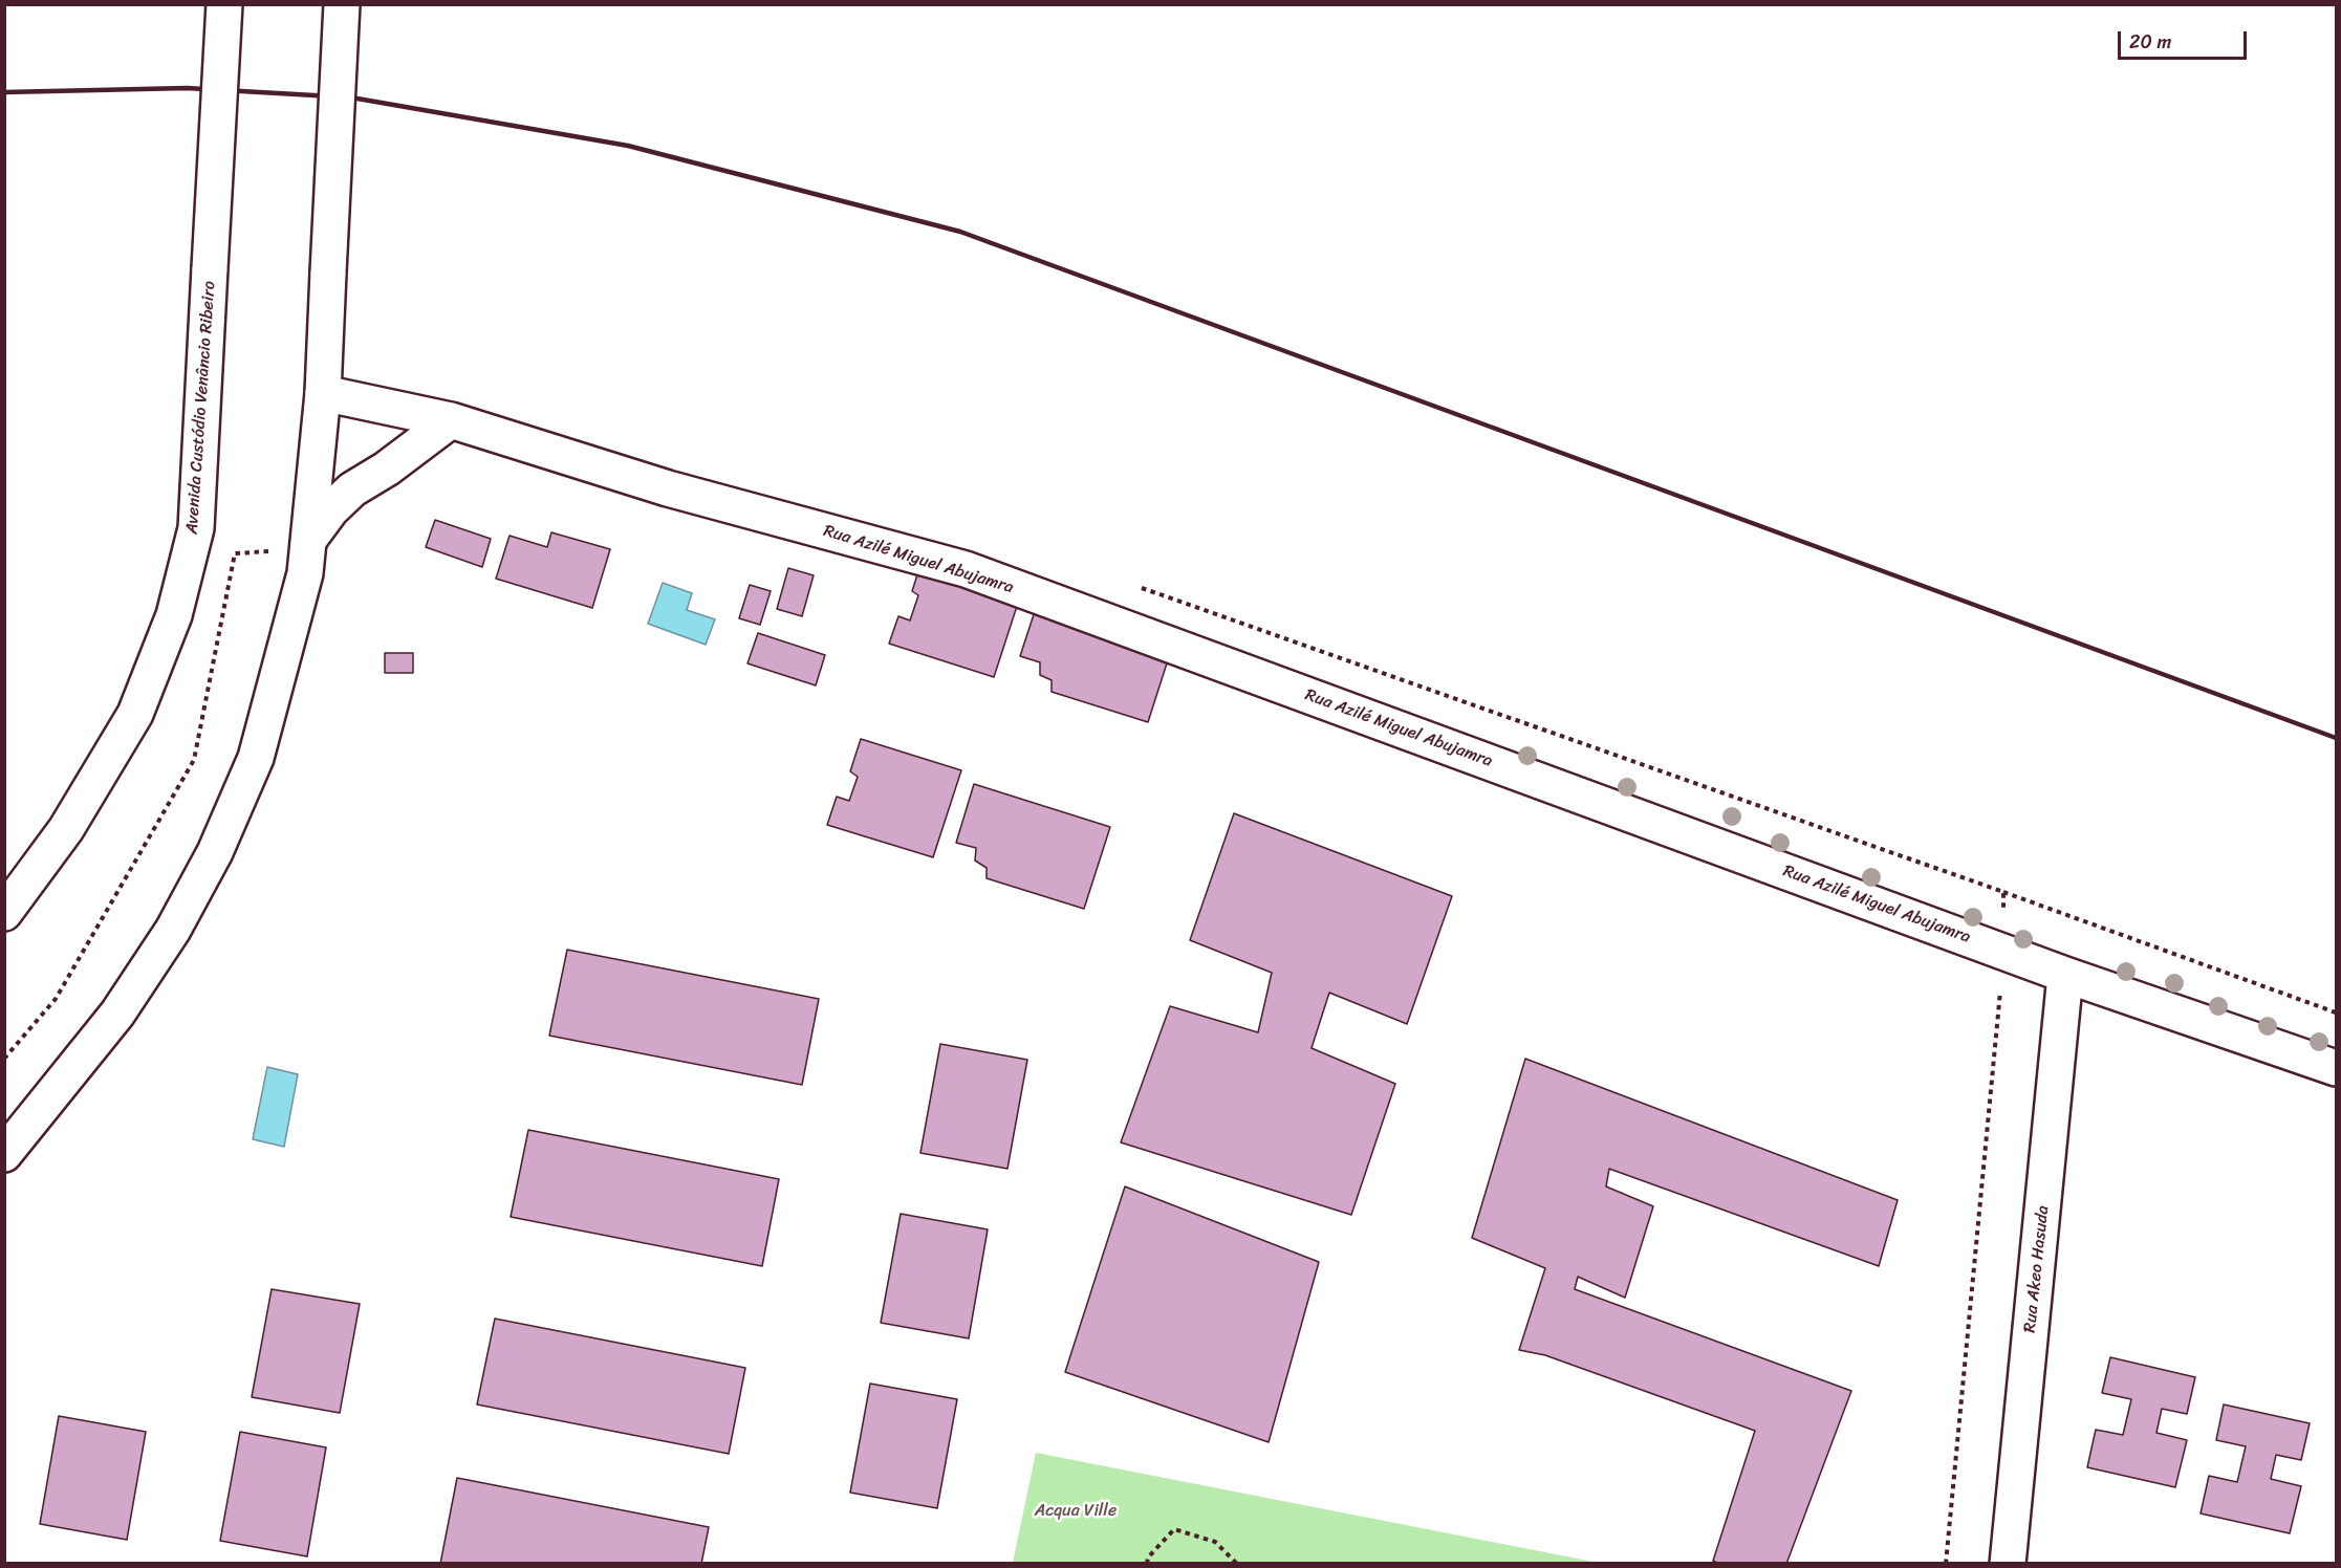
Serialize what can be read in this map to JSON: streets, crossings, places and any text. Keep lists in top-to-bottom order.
{
  "streets": {
    "street": ["Avenida Custódio Venâncio Ribeiro", "Rua Azilé Miguel Abujamra", "Rua Akeo Hasuda"]
  },
  "crossings": [
    ["Rua Azilé Miguel Abujamra", "Rua Akeo Hasuda"]
  ],
  "parks": ["Acqua Ville"],
  "scale_bar": "20 m"
}
